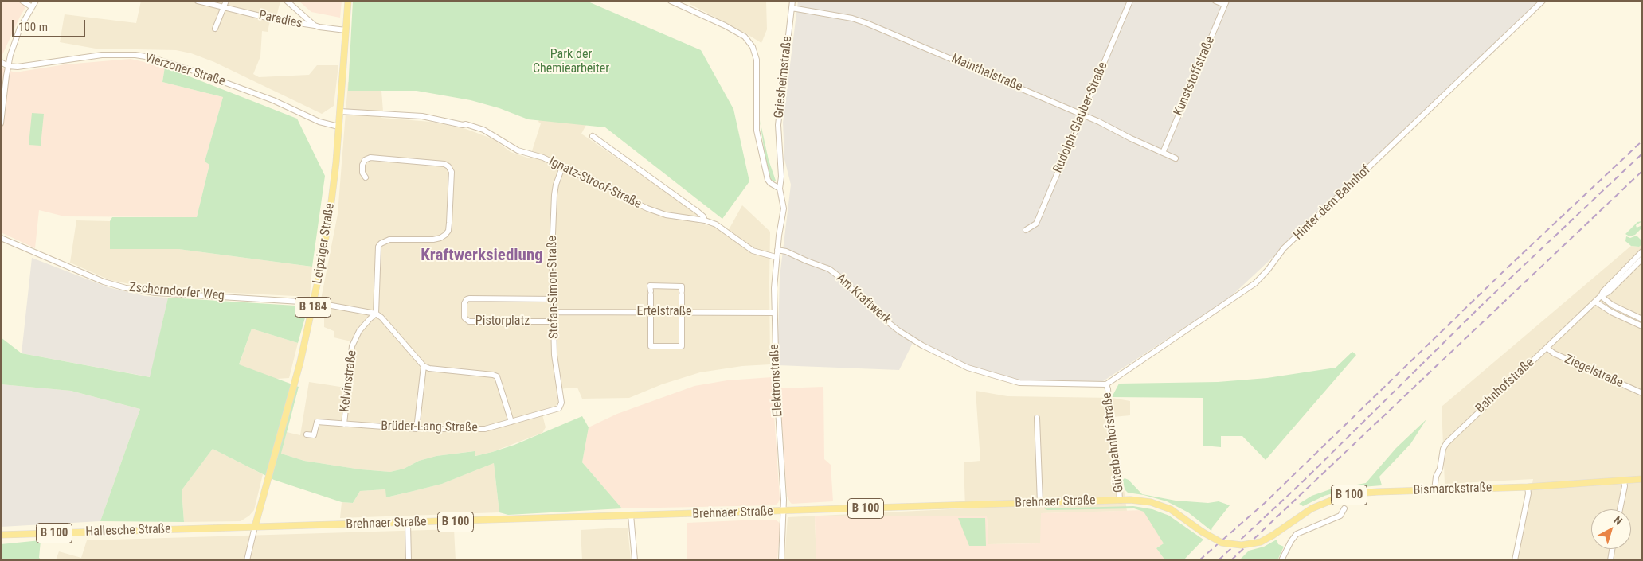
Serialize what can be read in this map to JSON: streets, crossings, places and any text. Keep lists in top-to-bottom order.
{
  "streets": {
    "main road": [
      "Leipziger Straße",
      "B 184",
      "Bismarckstraße",
      "B 100",
      "Brehnaer Straße",
      "Hallesche Straße"
    ],
    "street": [
      "Paradies",
      "Vierzoner Straße",
      "Mainthalstraße",
      "Kunststoffstraße",
      "Griesheimstraße",
      "Rudolph-Glauber-Straße",
      "Ignatz-Stroof-Straße",
      "Hinter dem Bahnhof",
      "Stefan-Simon-Straße",
      "Zscherndorfer Weg",
      "Am Kraftwerk",
      "Ertelstraße",
      "Pistorplatz",
      "Ziegelstraße",
      "Elektronstraße",
      "Kelvinstraße",
      "Bahnhofstraße",
      "Brüder-Lang-Straße",
      "Güterbahnhofstraße"
    ]
  },
  "crossings": [
    ["Paradies", "Leipziger Straße"],
    ["Vierzoner Straße", "Leipziger Straße"],
    ["Mainthalstraße", "Kunststoffstraße"],
    ["Mainthalstraße", "Griesheimstraße"],
    ["Mainthalstraße", "Rudolph-Glauber-Straße"],
    ["Ignatz-Stroof-Straße", "Leipziger Straße"],
    ["Ignatz-Stroof-Straße", "Stefan-Simon-Straße"],
    ["Ignatz-Stroof-Straße", "Elektronstraße"],
    ["Hinter dem Bahnhof", "Am Kraftwerk"],
    ["Hinter dem Bahnhof", "Güterbahnhofstraße"],
    ["Leipziger Straße", "Zscherndorfer Weg"],
    ["Leipziger Straße", "Brehnaer Straße"],
    ["Leipziger Straße", "Hallesche Straße"],
    ["Stefan-Simon-Straße", "Ertelstraße"],
    ["Stefan-Simon-Straße", "Pistorplatz"],
    ["Stefan-Simon-Straße", "Brüder-Lang-Straße"],
    ["Am Kraftwerk", "Elektronstraße"],
    ["Am Kraftwerk", "Güterbahnhofstraße"],
    ["Ertelstraße", "Elektronstraße"],
    ["Ziegelstraße", "Bahnhofstraße"],
    ["Elektronstraße", "Brehnaer Straße"],
    ["Kelvinstraße", "Brüder-Lang-Straße"],
    ["Bahnhofstraße", "Bismarckstraße"],
    ["Güterbahnhofstraße", "Brehnaer Straße"],
    ["Bismarckstraße", "Brehnaer Straße"],
    ["Brehnaer Straße", "Hallesche Straße"]
  ],
  "districts": ["Kraftwerksiedlung"],
  "parks": ["Park der Chemiearbeiter"],
  "scale_bar": "100 m",
  "north": "top right"
}
